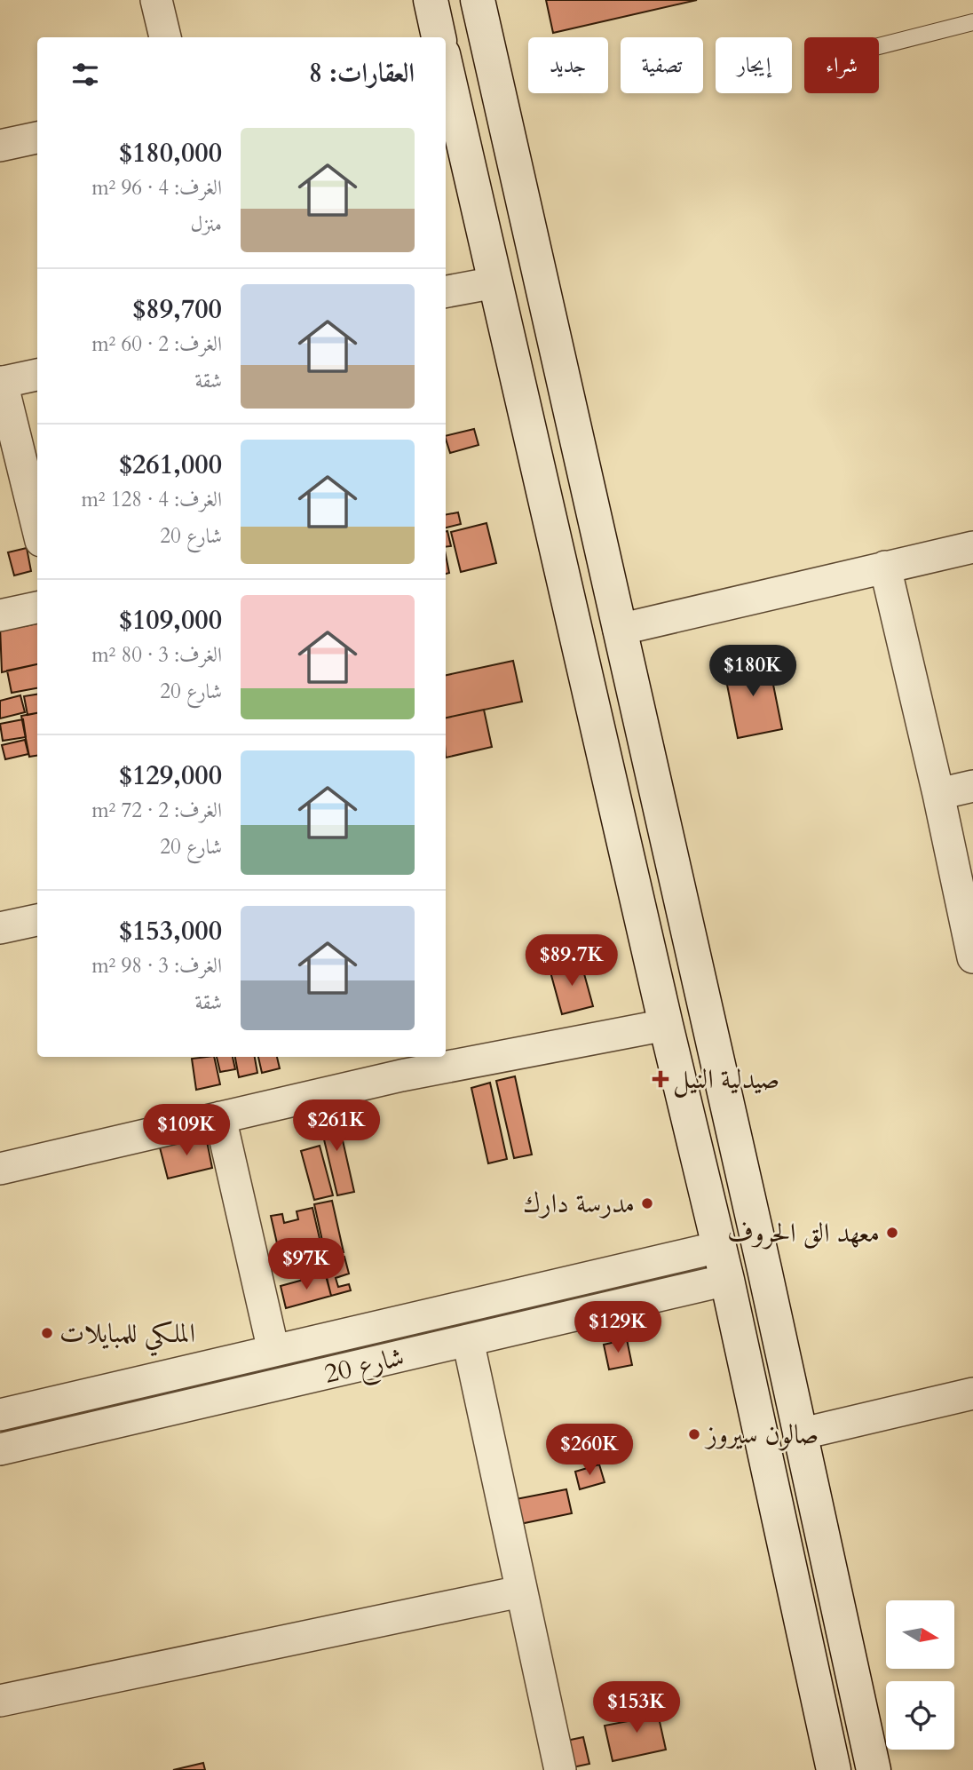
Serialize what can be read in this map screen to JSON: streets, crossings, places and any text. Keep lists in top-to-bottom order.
{
  "streets": {
    "street": ["شارع 20"]
  },
  "places": {
    "health": ["صيدلية النيل"],
    "other": [
      "مدرسة دارك",
      "معهد الق الحروف",
      "الملكي للمبايلات",
      "صالون سيروز"
    ]
  },
  "north": "right",
  "page": {
    "chip": [
      "شراء",
      "إيجار",
      "تصفية",
      "جديد"
    ],
    "heading": "العقارات: 8",
    "list": [
      {
        "name": "$180,000",
        "note": "الغرف: 4 · 96 m² · منزل"
      },
      {
        "name": "$89,700",
        "note": "الغرف: 2 · 60 m² · شقة"
      },
      {
        "name": "$261,000",
        "note": "الغرف: 4 · 128 m² · شارع 20"
      },
      {
        "name": "$109,000",
        "note": "الغرف: 3 · 80 m² · شارع 20"
      },
      {
        "name": "$129,000",
        "note": "الغرف: 2 · 72 m² · شارع 20"
      },
      {
        "name": "$153,000",
        "note": "الغرف: 3 · 98 m² · شقة"
      }
    ],
    "price": [
      "$180K",
      "$89.7K",
      "$261K",
      "$109K",
      "$97K",
      "$129K",
      "$260K",
      "$153K"
    ]
  }
}
